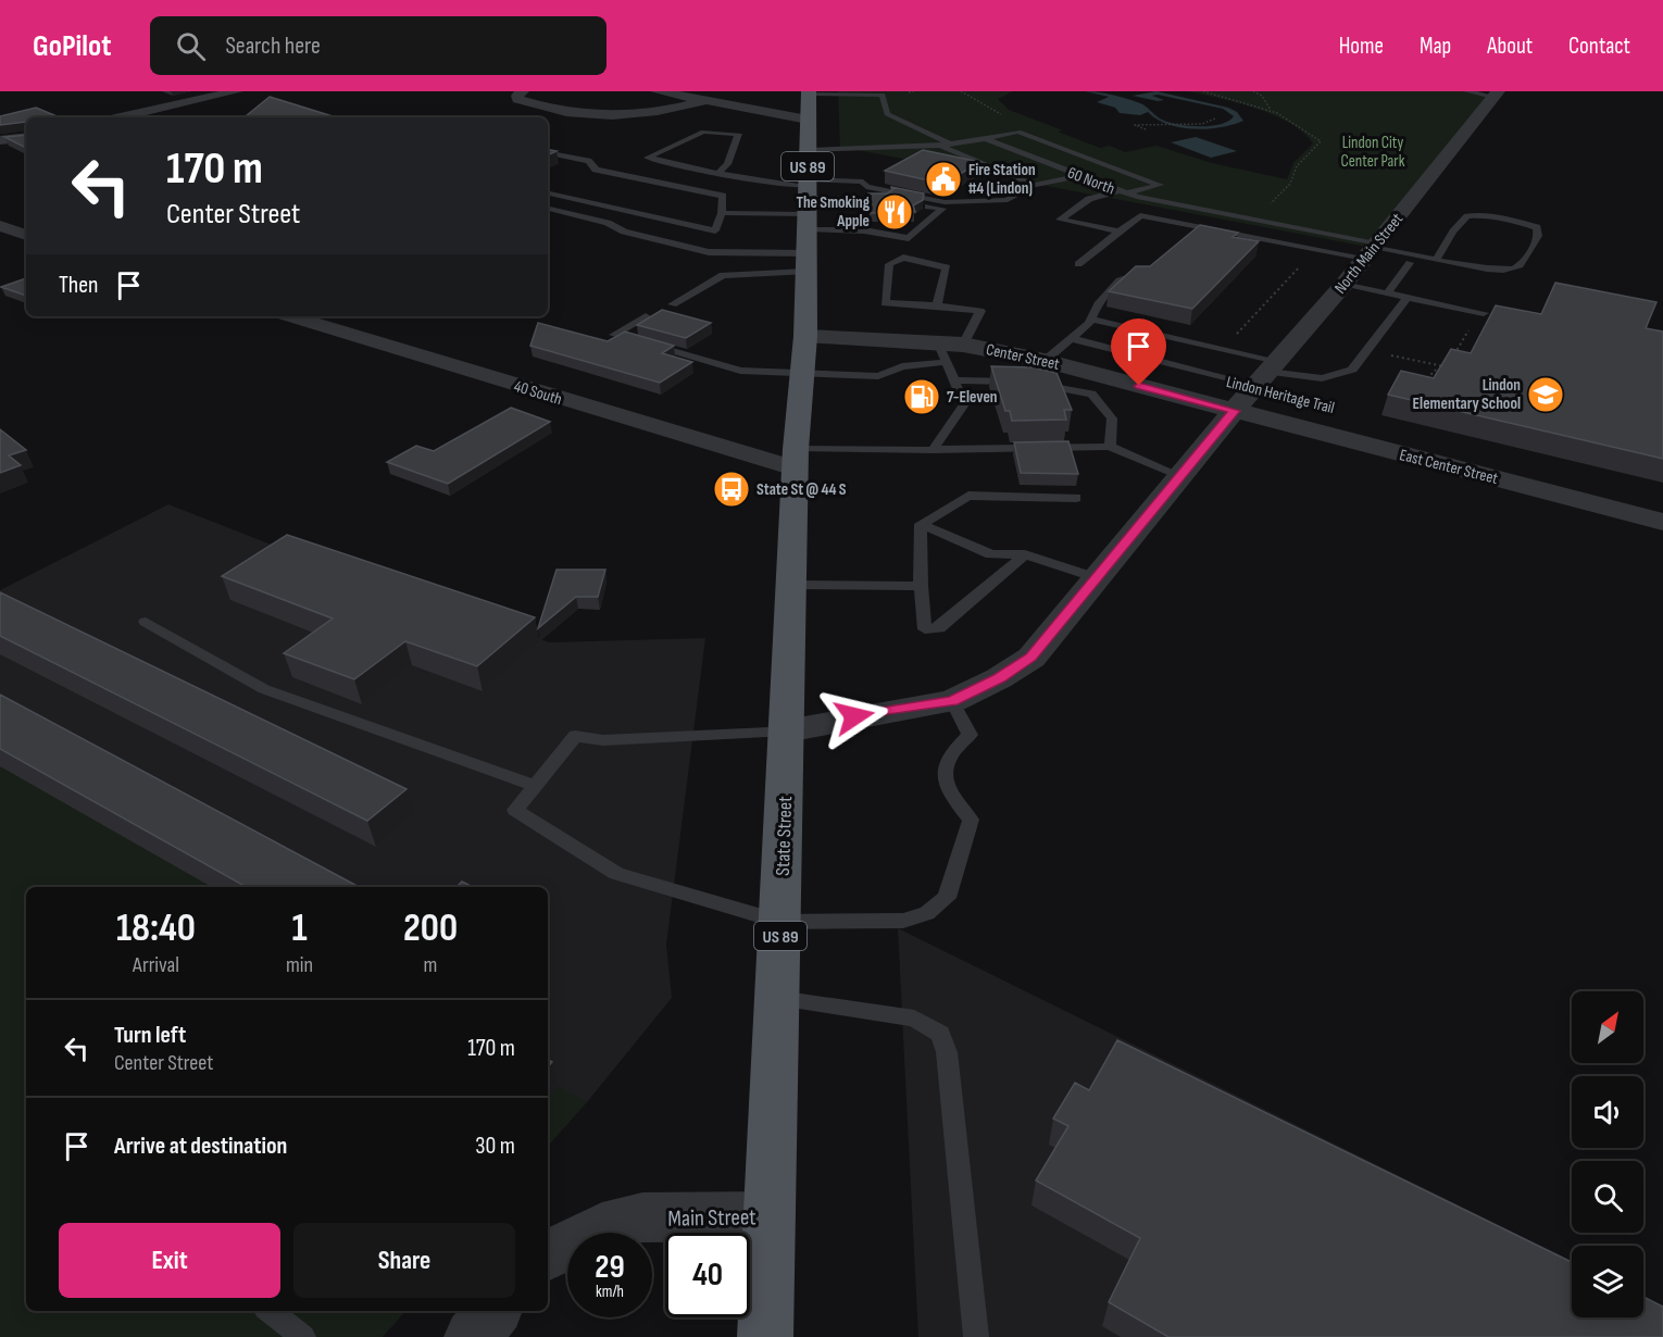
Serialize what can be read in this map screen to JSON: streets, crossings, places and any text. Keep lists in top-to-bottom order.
{
  "streets": {
    "main road": ["US 89", "State Street"],
    "street": [
      "North Main Street",
      "Center Street",
      "40 South",
      "East Center Street",
      "Main Street"
    ],
    "lane": ["60 North"],
    "path": ["Lindon Heritage Trail"]
  },
  "crossings": [
    ["US 89", "Center Street"],
    ["US 89", "State Street"],
    ["60 North", "North Main Street"],
    ["North Main Street", "Center Street"],
    ["North Main Street", "East Center Street"],
    ["Center Street", "East Center Street"],
    ["Center Street", "State Street"],
    ["40 South", "State Street"],
    ["State Street", "Main Street"]
  ],
  "parks": ["Lindon City Center Park"],
  "places": {
    "public building": ["Fire Station #4 (Lindon)"],
    "restaurant": ["The Smoking Apple"],
    "school or university": ["Lindon Elementary School"],
    "fuel station": ["7-Eleven"],
    "bus stop": ["State St @ 44 S"]
  },
  "north": "top right",
  "page": {
    "header": "GoPilot",
    "search": "Search here",
    "nav": [
      "Home",
      "Map",
      "About",
      "Contact"
    ],
    "turn": ["170 m", "Center Street"],
    "then": "Then",
    "eta": [
      "18:40",
      "Arrival",
      "1",
      "min",
      "200",
      "m"
    ],
    "list": [
      {
        "name": "Turn left",
        "note": "Center Street",
        "value": "170 m"
      },
      {
        "name": "Arrive at destination",
        "value": "30 m"
      }
    ],
    "buttons": ["Exit", "Share"],
    "speed": "29 km/h",
    "limit": "40"
  }
}
